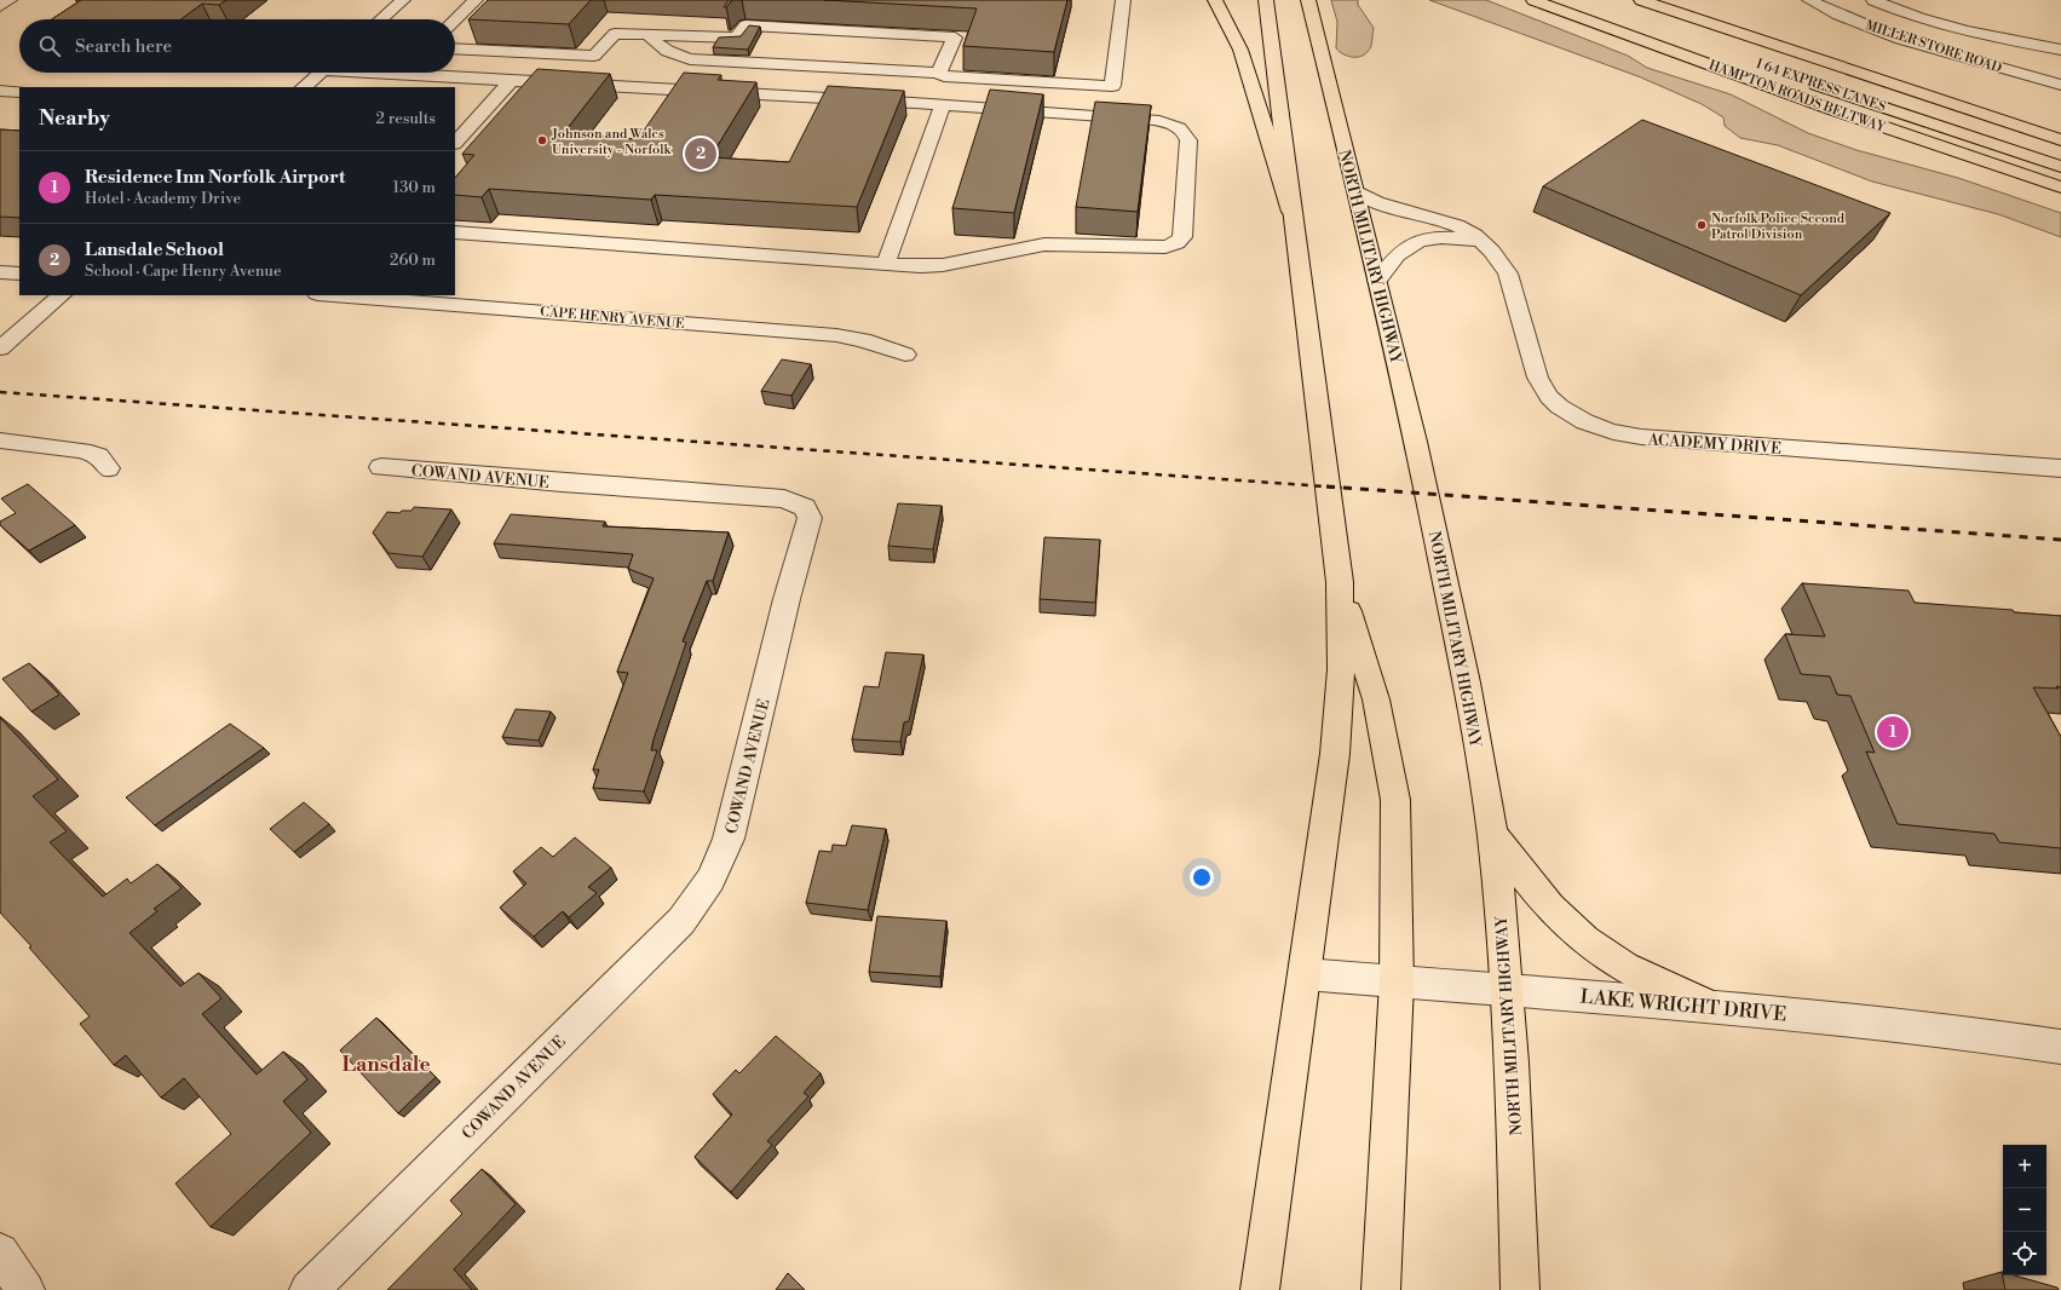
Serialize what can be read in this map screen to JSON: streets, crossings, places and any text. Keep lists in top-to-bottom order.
{
  "streets": {
    "main road": ["I 64 EXPRESS LANES", "HAMPTON ROADS BELTWAY", "NORTH MILITARY HIGHWAY"],
    "street": [
      "MILLER STORE ROAD",
      "CAPE HENRY AVENUE",
      "ACADEMY DRIVE",
      "COWAND AVENUE",
      "LAKE WRIGHT DRIVE"
    ]
  },
  "crossings": [
    ["NORTH MILITARY HIGHWAY", "ACADEMY DRIVE"],
    ["NORTH MILITARY HIGHWAY", "LAKE WRIGHT DRIVE"]
  ],
  "districts": ["Lansdale"],
  "places": ["Johnson and Wales University - Norfolk", "Norfolk Police Second Patrol Division"],
  "page": {
    "search": "Search here",
    "heading": ["Nearby", "2 results"],
    "pins": ["2", "1"],
    "list": [
      {
        "mark": "1",
        "name": "Residence Inn Norfolk Airport",
        "note": "Hotel · Academy Drive",
        "value": "130 m"
      },
      {
        "mark": "2",
        "name": "Lansdale School",
        "note": "School · Cape Henry Avenue",
        "value": "260 m"
      }
    ],
    "map_buttons": ["+", "−"]
  }
}
